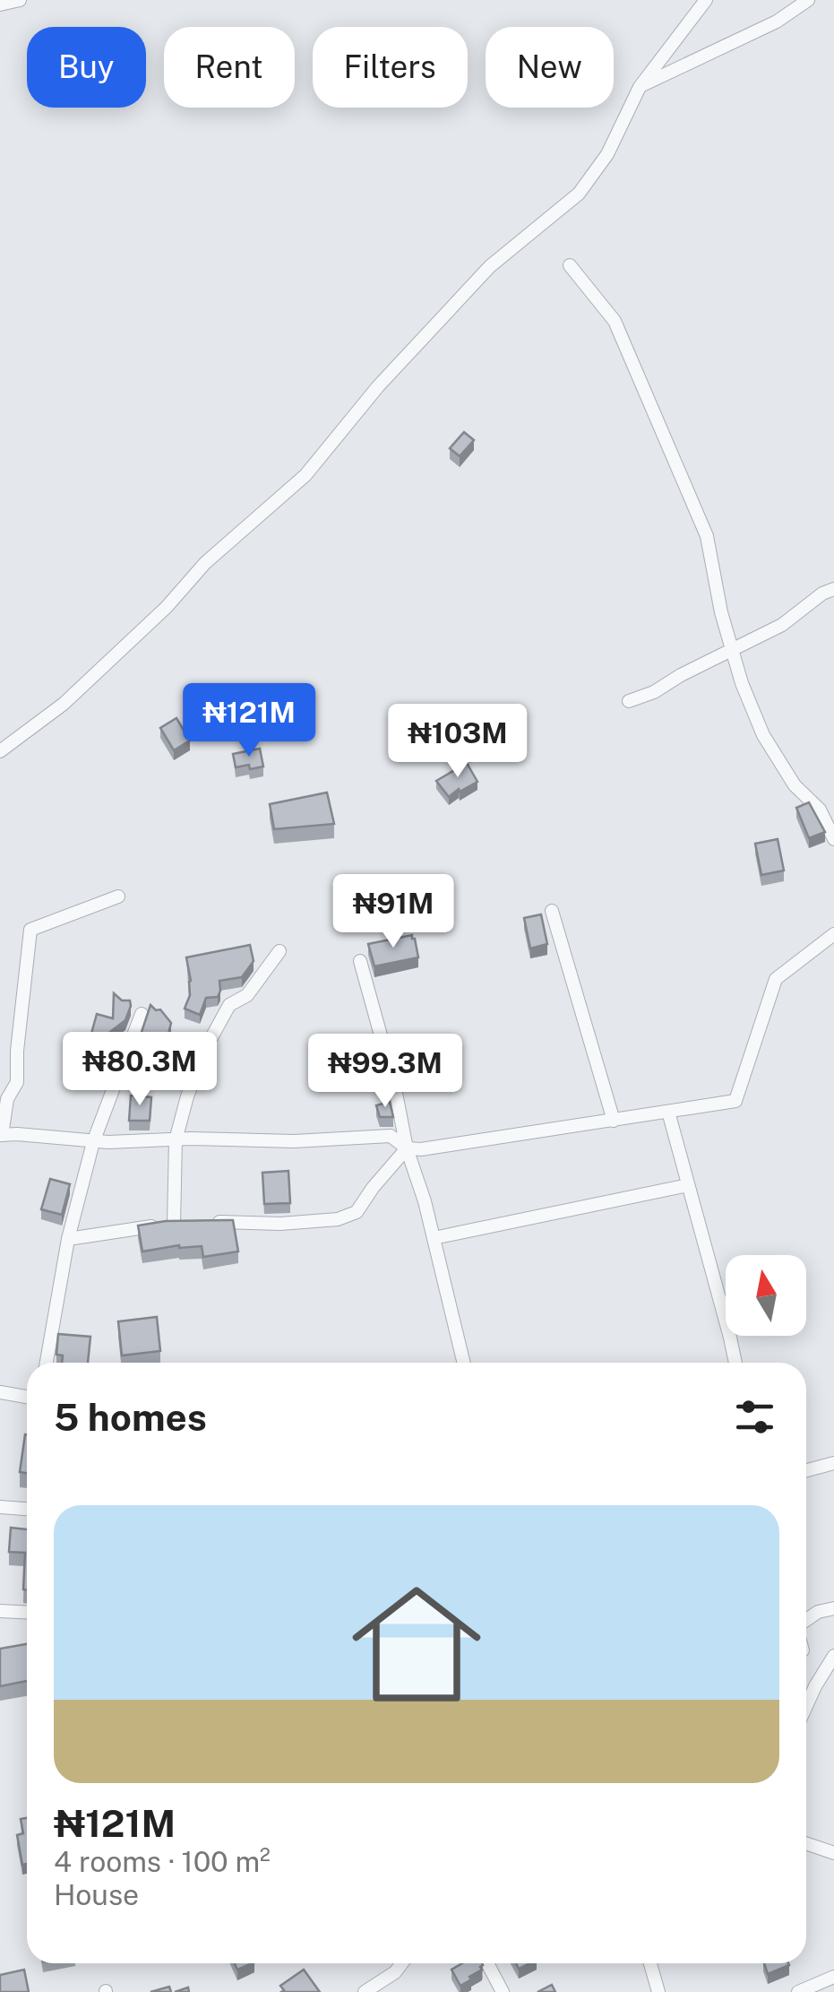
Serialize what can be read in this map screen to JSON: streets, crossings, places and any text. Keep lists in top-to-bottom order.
{
  "north": "top",
  "page": {
    "chip": [
      "Buy",
      "Rent",
      "Filters",
      "New"
    ],
    "price": [
      "₦121M",
      "₦103M",
      "₦91M",
      "₦80.3M",
      "₦99.3M"
    ],
    "heading": "5 homes",
    "list": [
      {
        "name": "₦121M",
        "note": "4 rooms · 100 m² · House"
      }
    ]
  }
}
